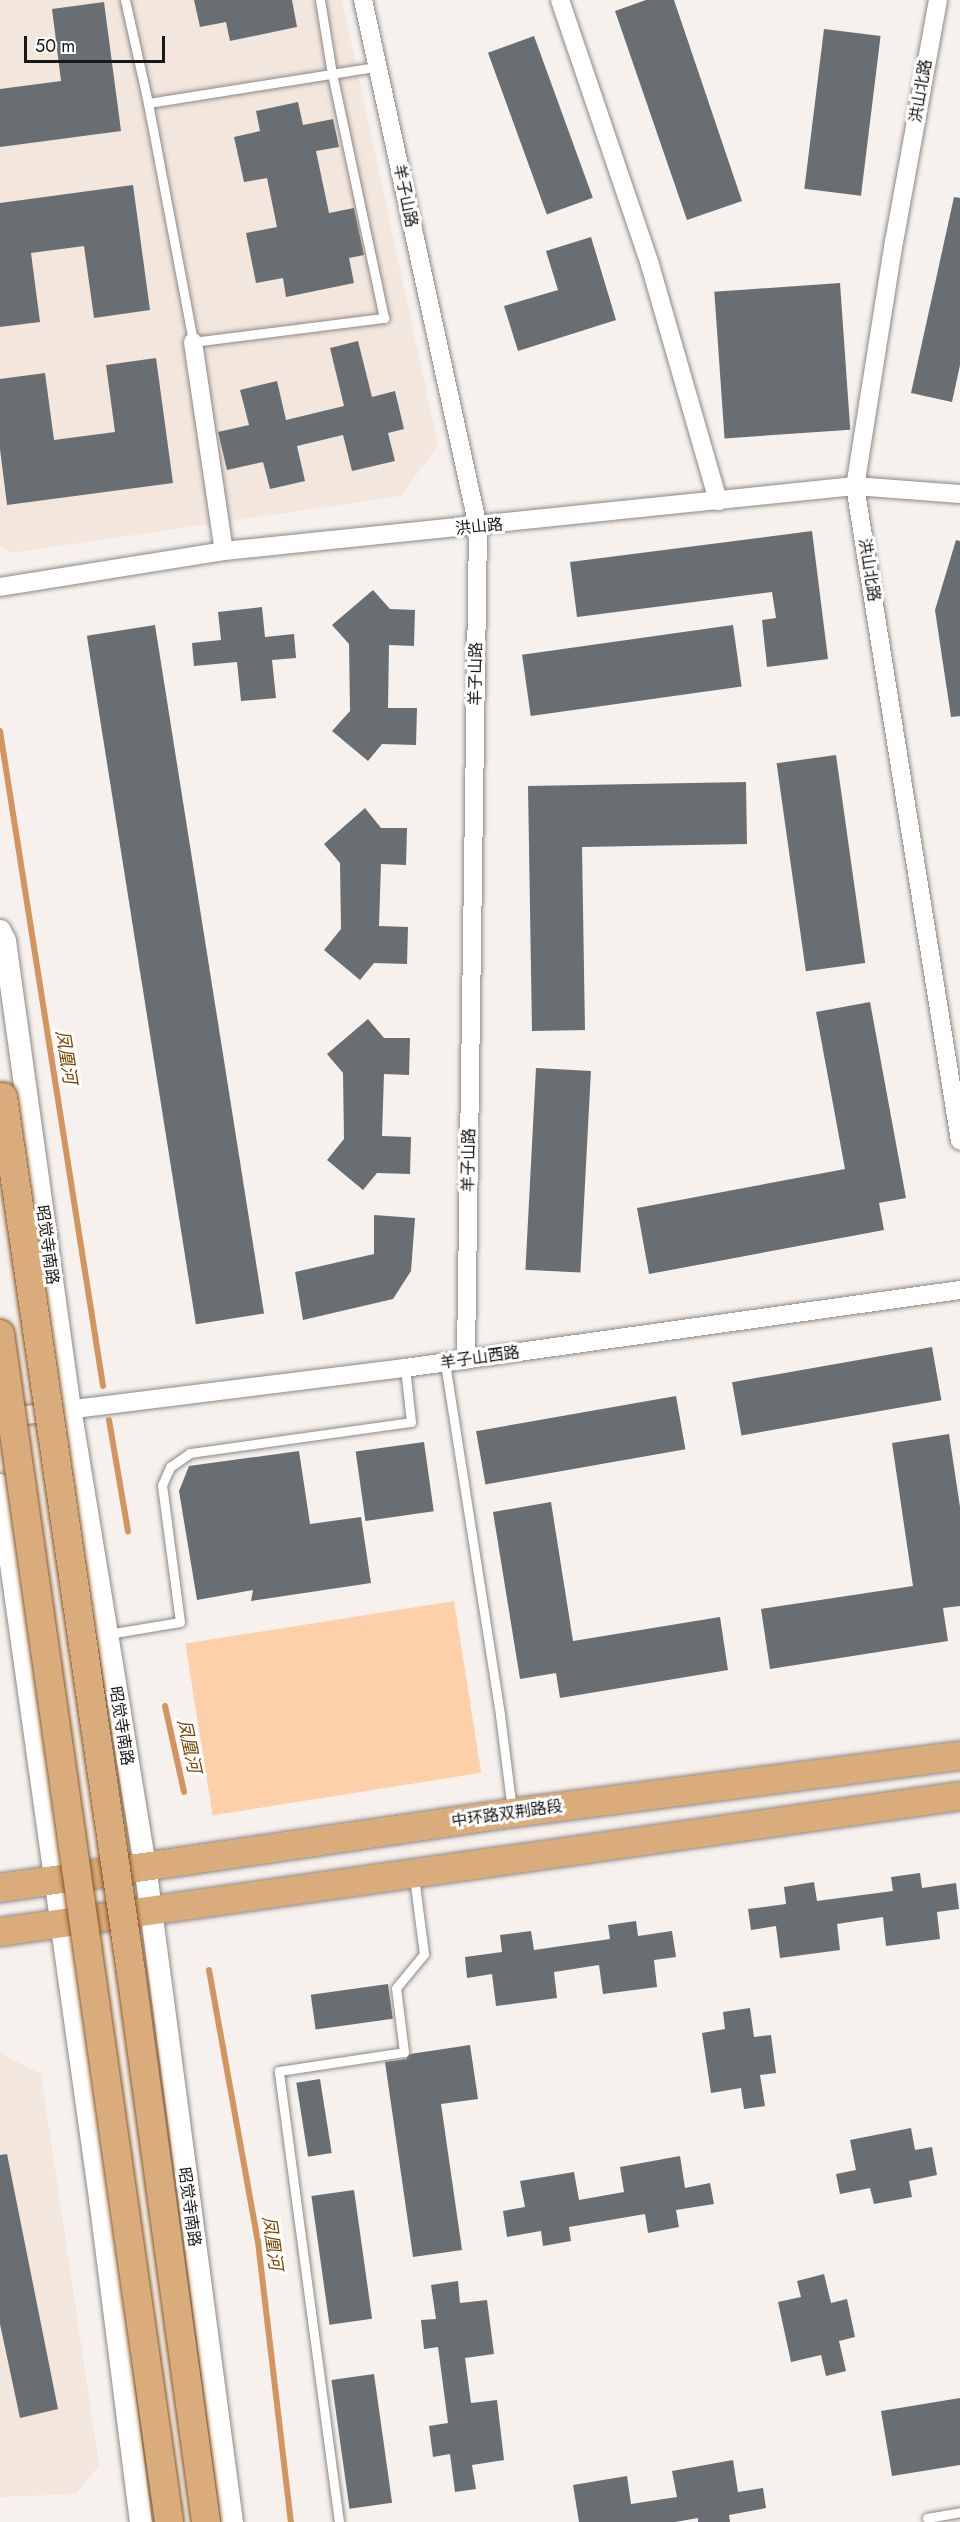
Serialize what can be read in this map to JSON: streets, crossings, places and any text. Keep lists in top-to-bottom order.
{
  "streets": {
    "main road": ["昭觉寺南路", "中环路双荆路段"],
    "street": [
      "洪山北路",
      "羊子山路",
      "洪山路",
      "羊子山西路"
    ]
  },
  "crossings": [
    ["洪山北路", "洪山路"],
    ["羊子山路", "洪山路"],
    ["羊子山路", "羊子山西路"],
    ["昭觉寺南路", "羊子山西路"],
    ["昭觉寺南路", "中环路双荆路段"]
  ],
  "water": ["凤凰河"],
  "scale_bar": "50 m"
}
